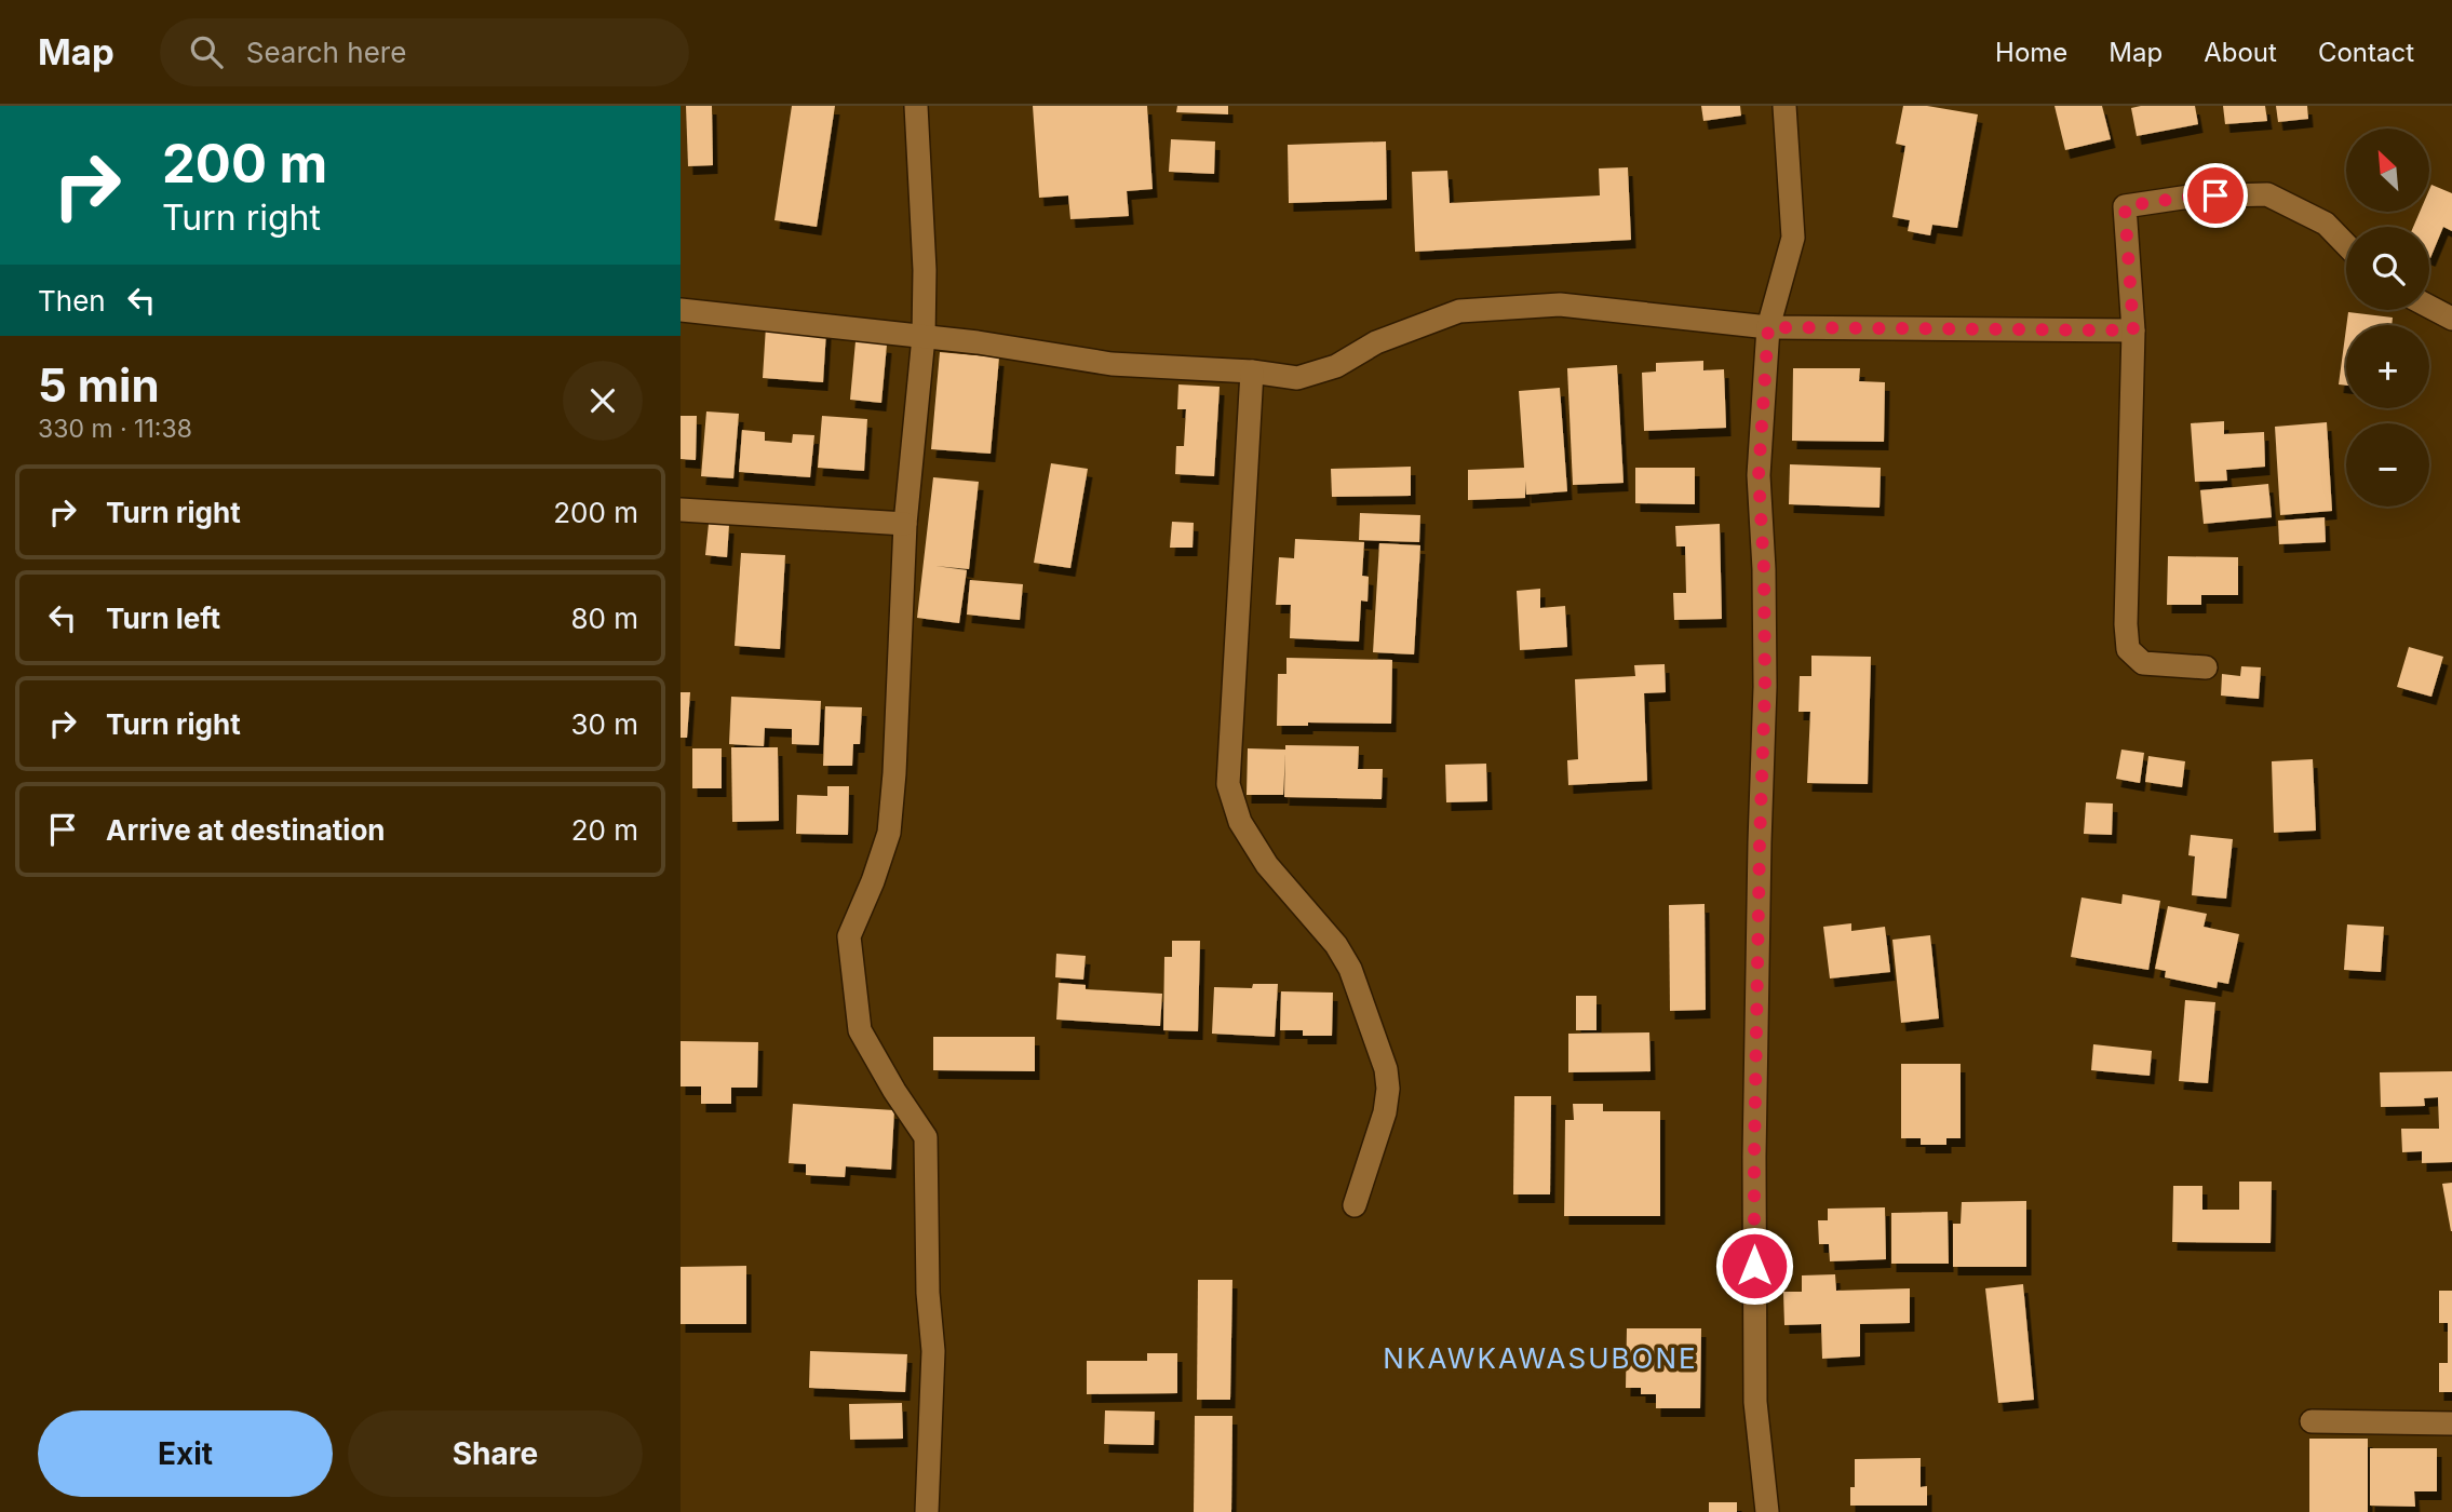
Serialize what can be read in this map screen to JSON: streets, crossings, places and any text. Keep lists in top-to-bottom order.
{
  "districts": ["NKAWKAWASUBONE"],
  "north": "top left",
  "page": {
    "header": "Map",
    "search": "Search here",
    "nav": [
      "Home",
      "Map",
      "About",
      "Contact"
    ],
    "turn": ["200 m", "Turn right"],
    "map_buttons": ["+", "−"],
    "then": "Then",
    "heading": ["5 min", "330 m · 11:38"],
    "list": [
      {
        "name": "Turn right",
        "value": "200 m"
      },
      {
        "name": "Turn left",
        "value": "80 m"
      },
      {
        "name": "Turn right",
        "value": "30 m"
      },
      {
        "name": "Arrive at destination",
        "value": "20 m"
      }
    ],
    "buttons": ["Exit", "Share"]
  }
}
